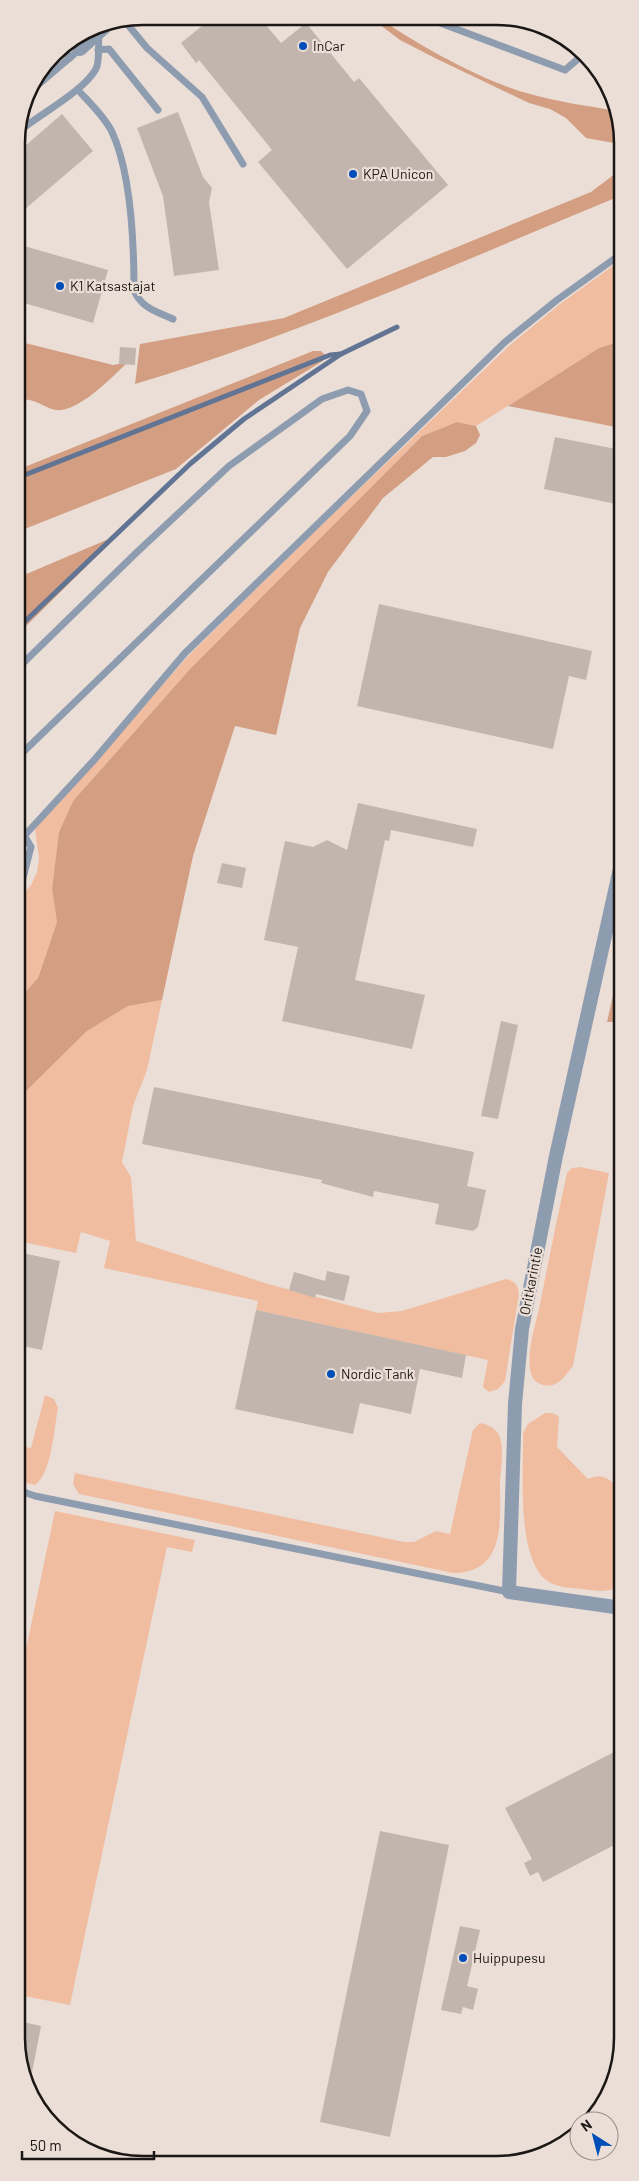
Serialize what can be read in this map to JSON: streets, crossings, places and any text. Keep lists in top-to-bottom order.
{
  "streets": {
    "street": ["Oritkarintie"]
  },
  "places": [
    "InCar",
    "KPA Unicon",
    "K1 Katsastajat",
    "Nordic Tank",
    "Huippupesu"
  ],
  "scale_bar": "50 m",
  "north": "top left"
}
